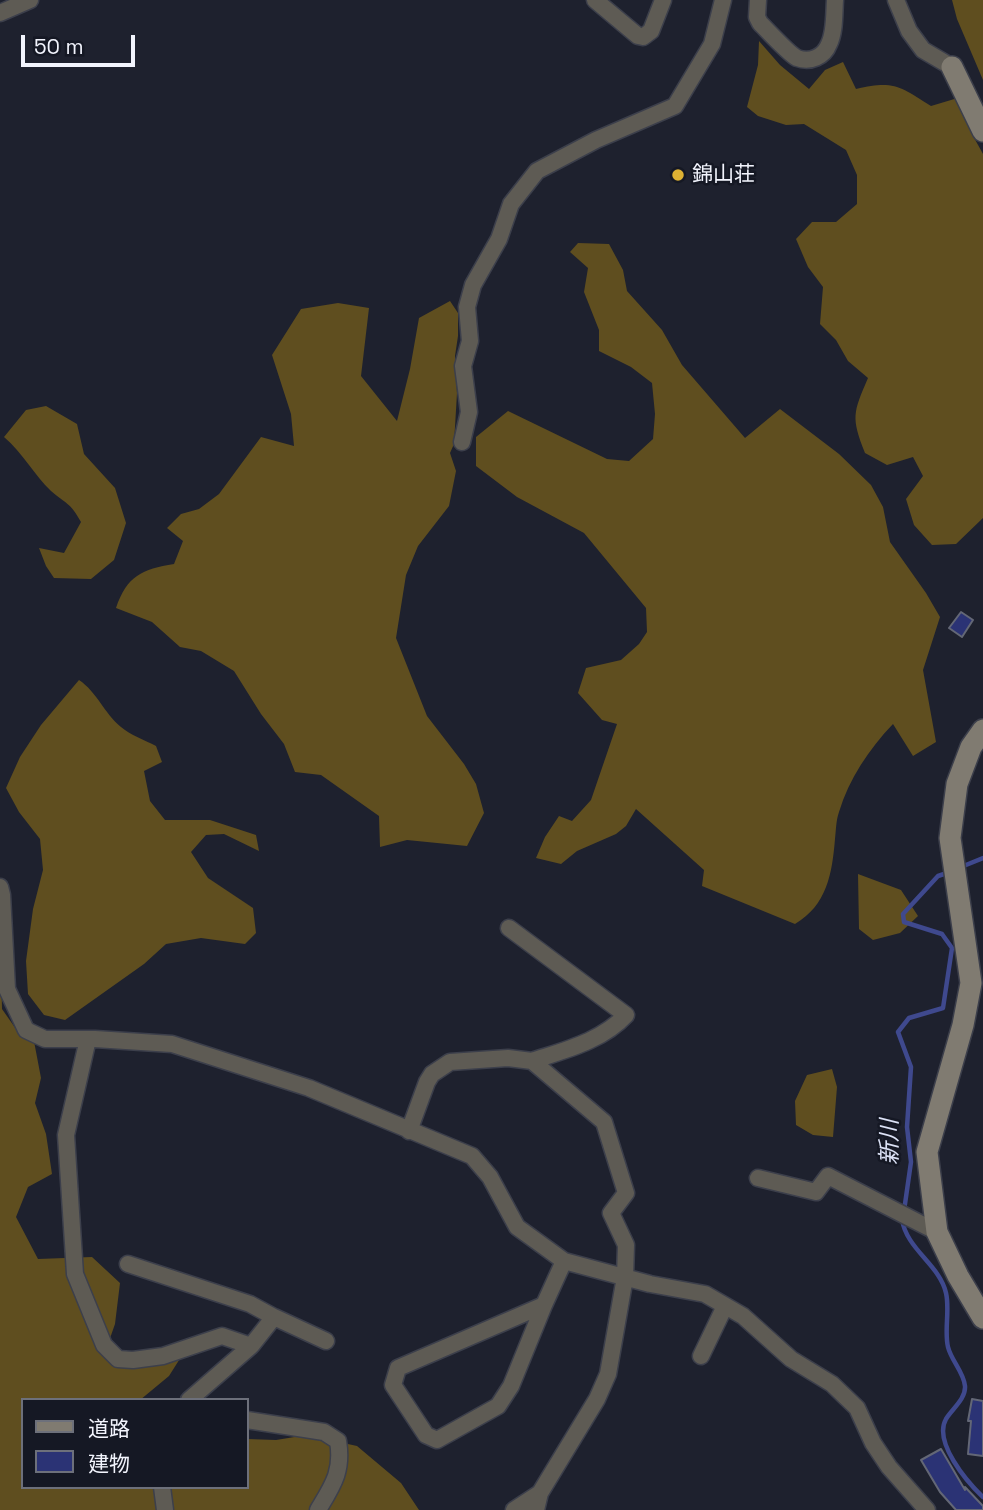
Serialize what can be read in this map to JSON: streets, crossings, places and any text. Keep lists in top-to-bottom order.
{
  "water": ["新川"],
  "places": ["錦山荘"],
  "legend": ["道路", "建物"],
  "scale_bar": "50 m"
}
